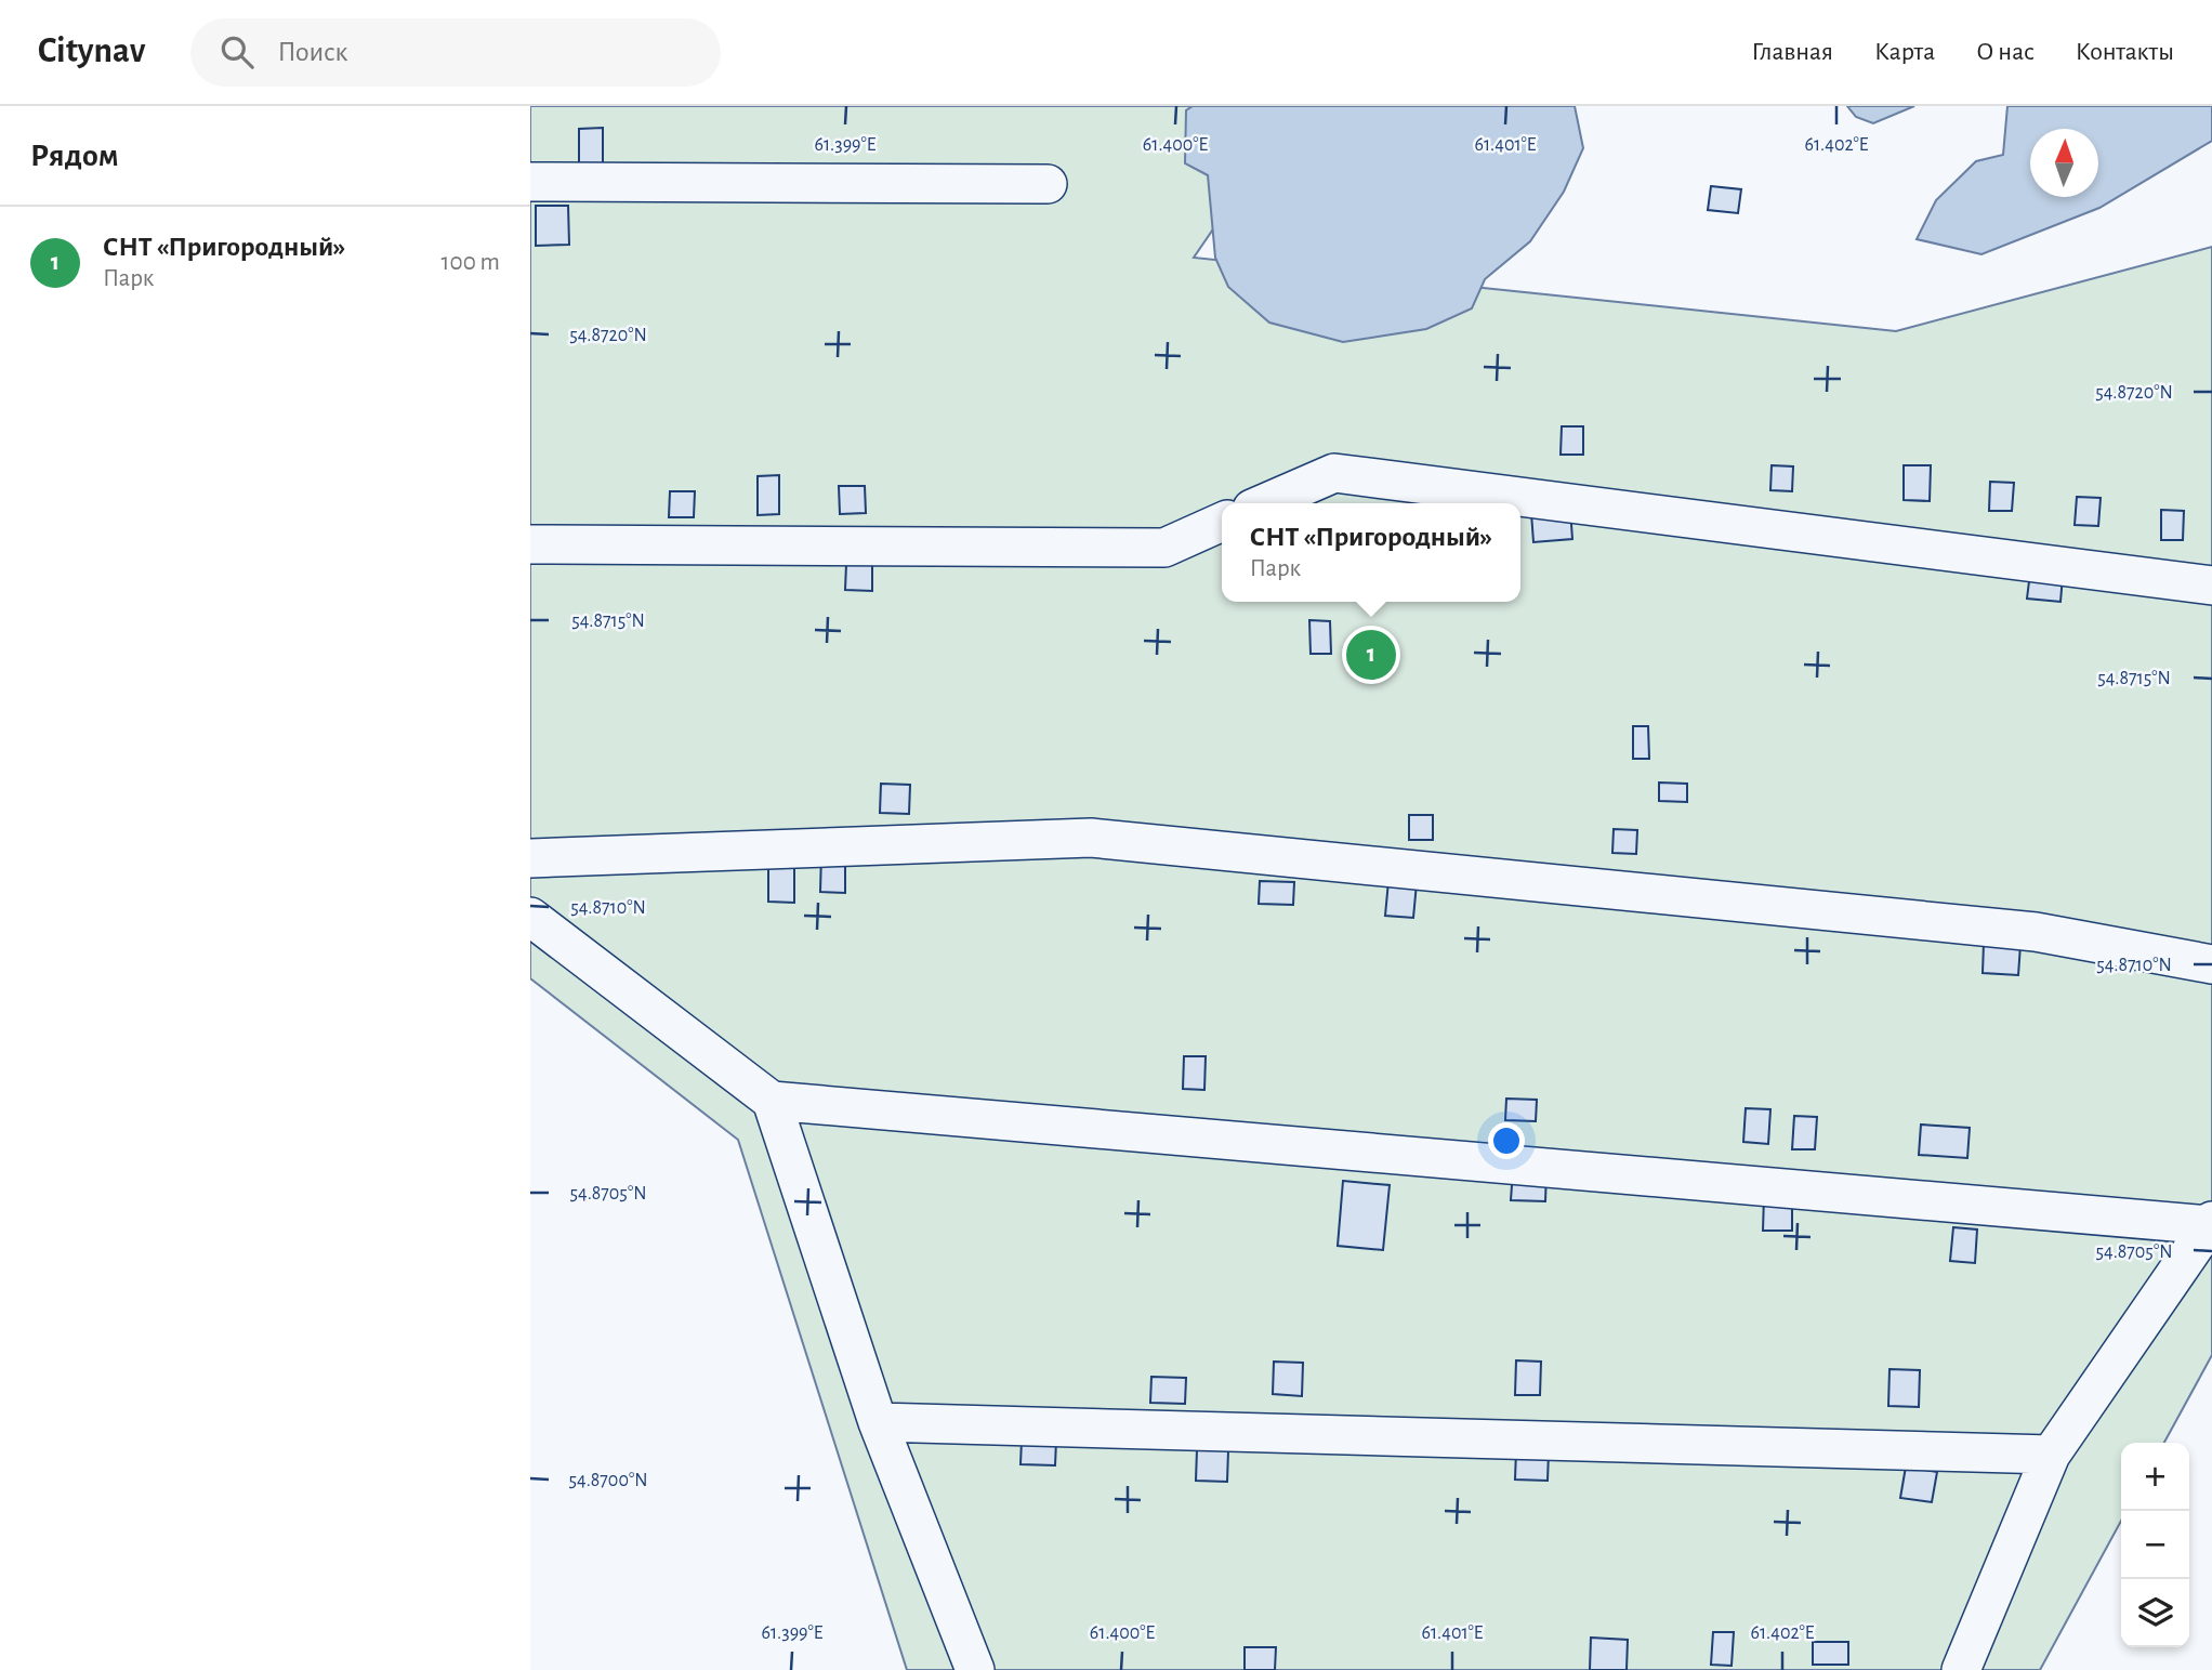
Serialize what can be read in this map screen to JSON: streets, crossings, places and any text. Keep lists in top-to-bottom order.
{
  "north": "top",
  "page": {
    "header": "Citynav",
    "search": "Поиск",
    "nav": [
      "Главная",
      "Карта",
      "О нас",
      "Контакты"
    ],
    "heading": "Рядом",
    "list": [
      {
        "mark": "1",
        "name": "СНТ «Пригородный»",
        "note": "Парк",
        "value": "100 m"
      }
    ],
    "popup": ["СНТ «Пригородный»", "Парк"],
    "pins": "1",
    "map_buttons": ["+", "−"]
  },
  "coordinates": [
    "61.399°E",
    "61.400°E",
    "61.401°E",
    "61.402°E",
    "54.8720°N",
    "54.8715°N",
    "54.8710°N",
    "54.8705°N",
    "54.8700°N"
  ]
}
